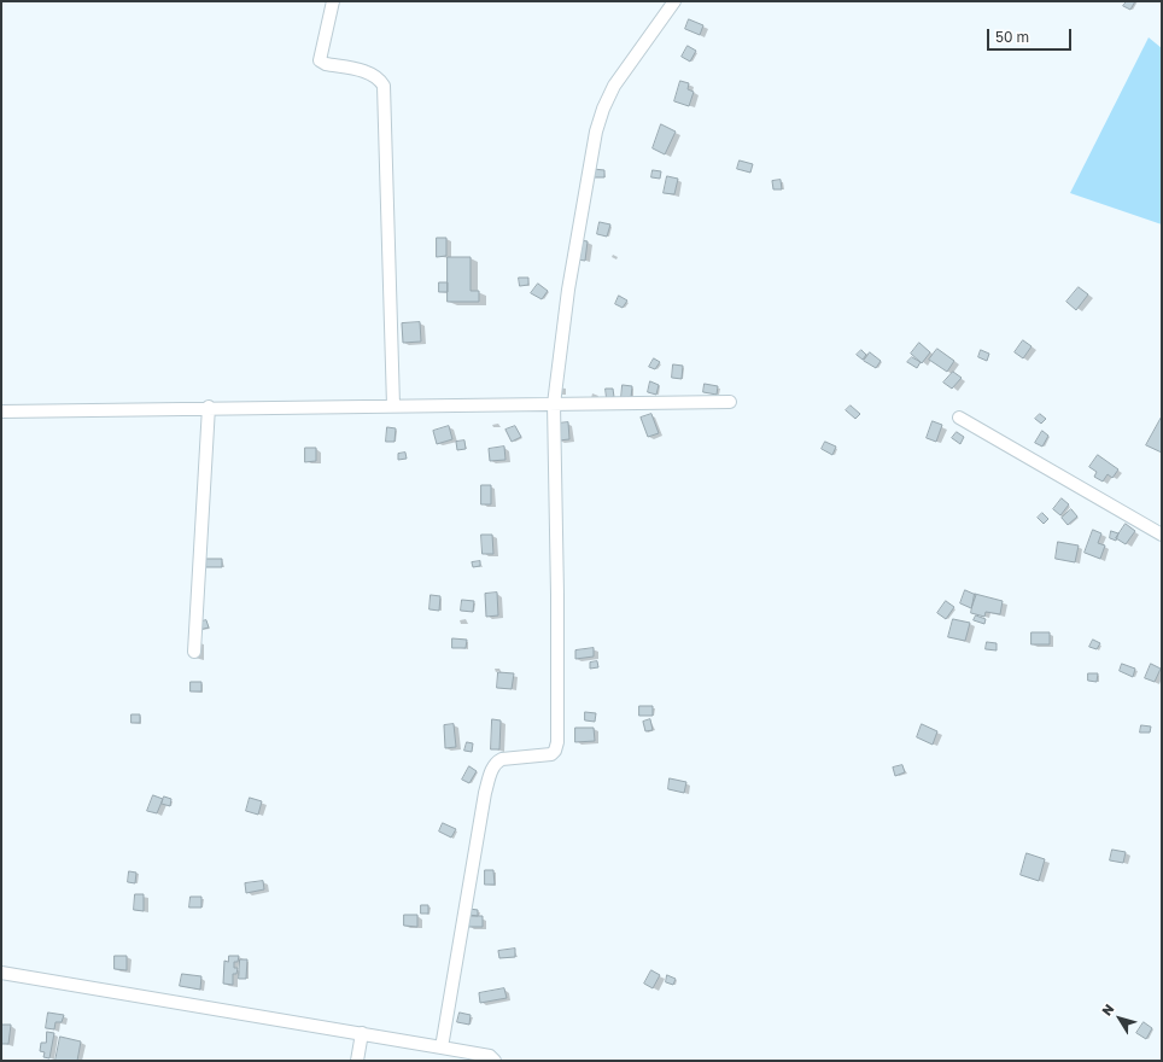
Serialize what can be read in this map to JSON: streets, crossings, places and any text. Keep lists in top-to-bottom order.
{
  "scale_bar": "50 m",
  "north": "top left"
}
